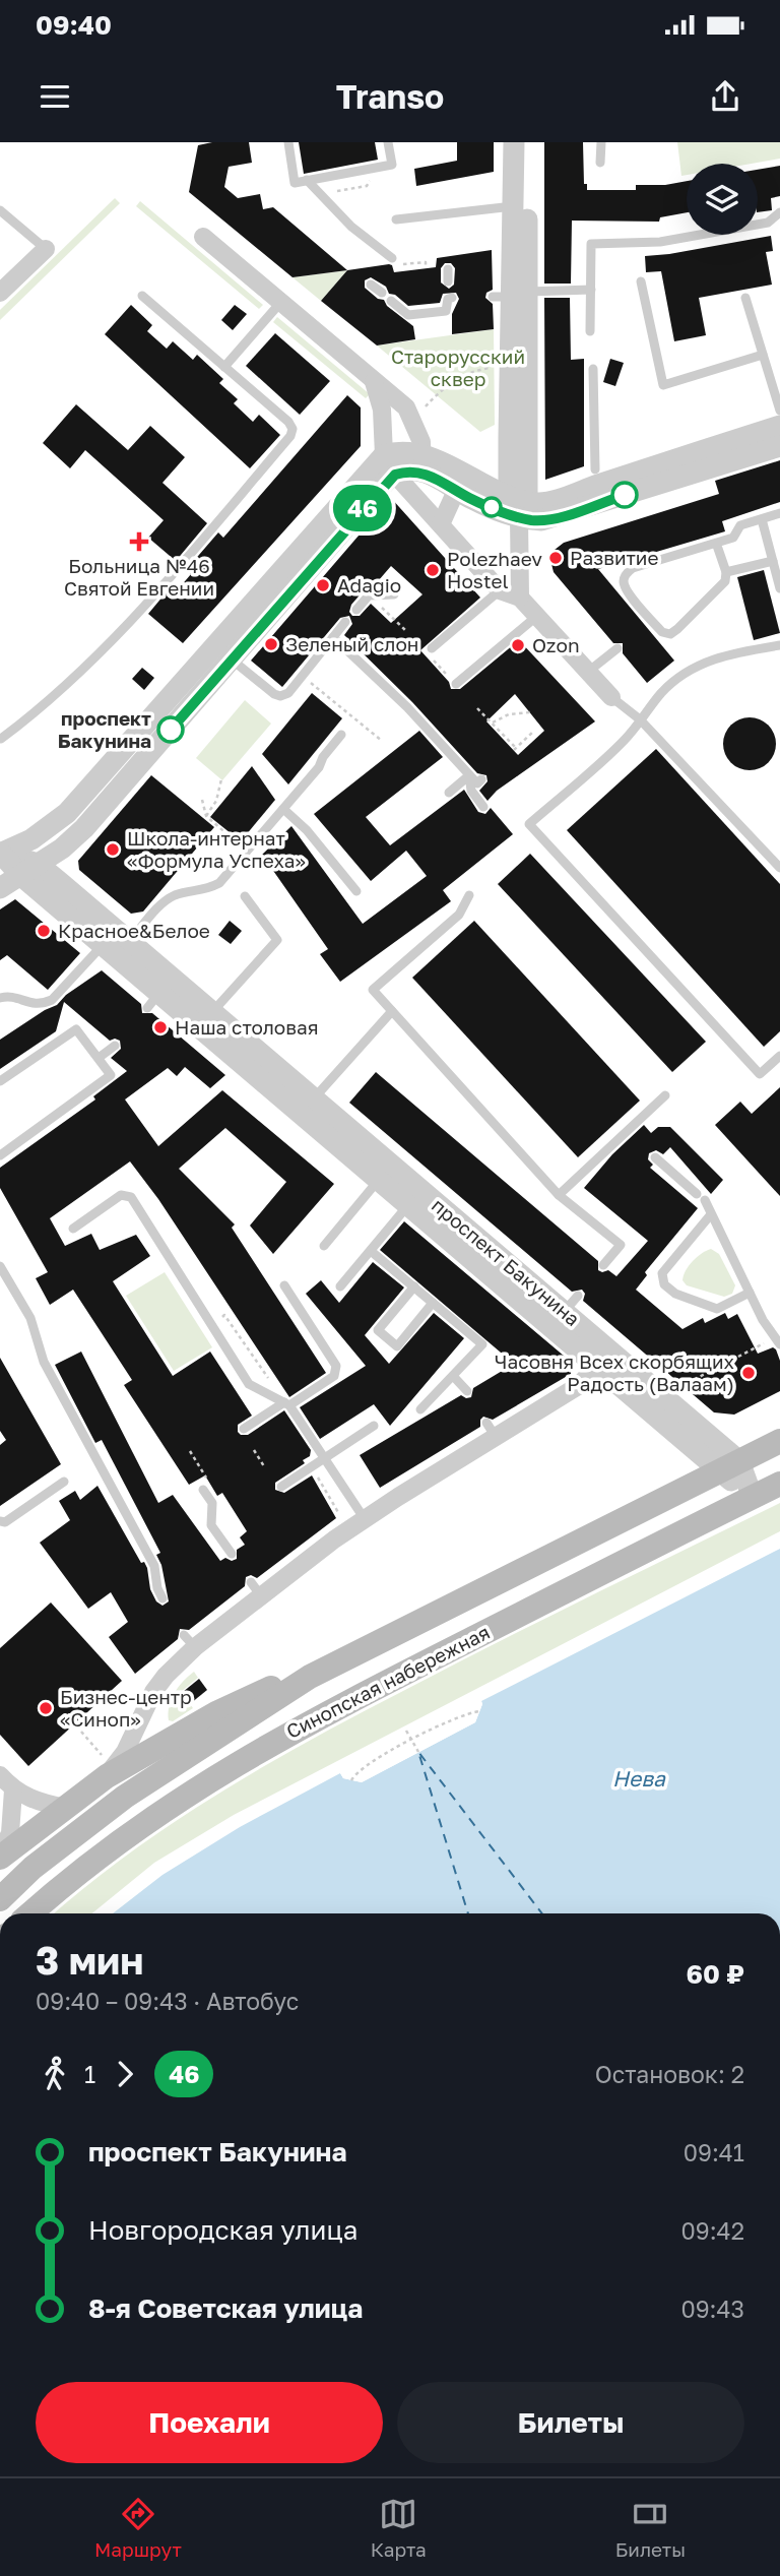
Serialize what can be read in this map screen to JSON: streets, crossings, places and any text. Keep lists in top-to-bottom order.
{
  "streets": {
    "main road": ["Синопская набережная"],
    "street": ["проспект Бакунина"]
  },
  "crossings": [
    ["проспект Бакунина", "Синопская набережная"]
  ],
  "water": ["Нева"],
  "parks": ["Старорусский сквер"],
  "places": {
    "health": ["Больница №46 Святой Евгении"],
    "other": [
      "Развитие",
      "Polezhaev Hostel",
      "Adagio",
      "Зеленый слон",
      "Ozon",
      "проспект Бакунина",
      "Школа-интернат «Формула Успеха»",
      "Красное&Белое",
      "Наша столовая",
      "Часовня Всех скорбящих Радость (Валаам)",
      "Бизнес-центр «Синоп»"
    ]
  },
  "lines": ["bus line 46"],
  "page": {
    "status": "09:40",
    "header": "Transo",
    "on_map": "46",
    "heading": ["3 мин", "09:40 – 09:43 · Автобус", "60 ₽"],
    "legs": ["1", "46", "Остановок: 2"],
    "list": [
      {
        "name": "проспект Бакунина",
        "value": "09:41"
      },
      {
        "name": "Новгородская улица",
        "value": "09:42"
      },
      {
        "name": "8-я Советская улица",
        "value": "09:43"
      }
    ],
    "buttons": ["Поехали", "Билеты"],
    "tabs": ["Маршрут", "Карта", "Билеты"]
  }
}
